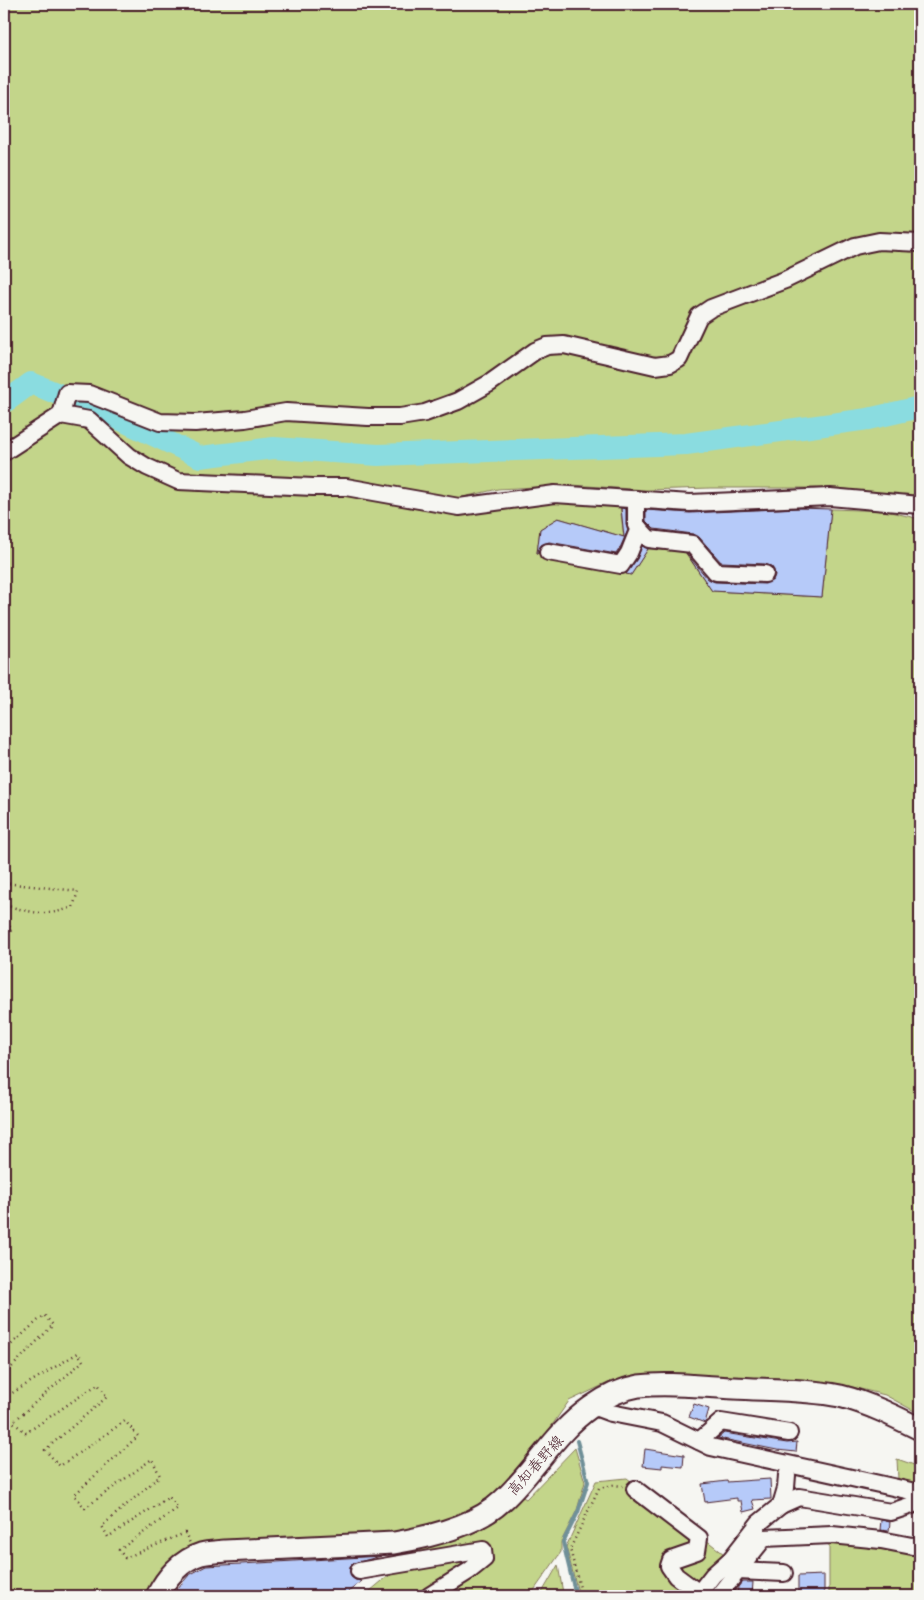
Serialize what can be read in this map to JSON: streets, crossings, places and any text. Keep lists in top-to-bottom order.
{
  "streets": {
    "main road": ["高知春野線"]
  }
}
